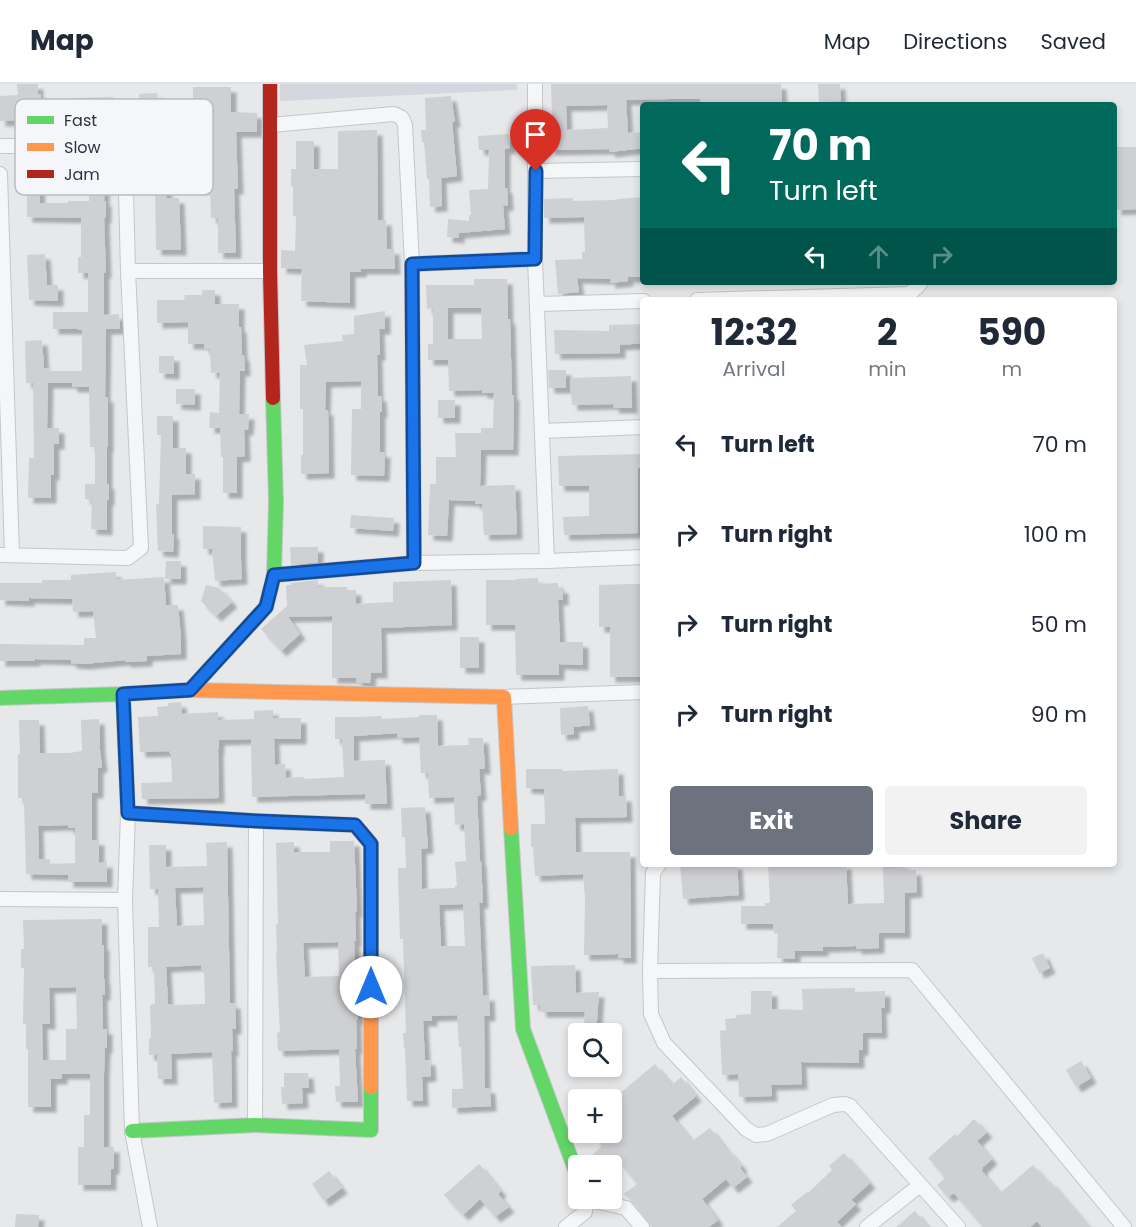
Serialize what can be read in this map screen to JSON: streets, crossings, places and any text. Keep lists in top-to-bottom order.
{
  "legend": ["Fast", "Slow", "Jam"],
  "page": {
    "header": "Map",
    "nav": ["Map", "Directions", "Saved"],
    "turn": ["70 m", "Turn left"],
    "eta": [
      "12:32",
      "Arrival",
      "2",
      "min",
      "590",
      "m"
    ],
    "list": [
      {
        "name": "Turn left",
        "value": "70 m"
      },
      {
        "name": "Turn right",
        "value": "100 m"
      },
      {
        "name": "Turn right",
        "value": "50 m"
      },
      {
        "name": "Turn right",
        "value": "90 m"
      }
    ],
    "buttons": ["Exit", "Share"],
    "map_buttons": ["+", "−"]
  }
}
